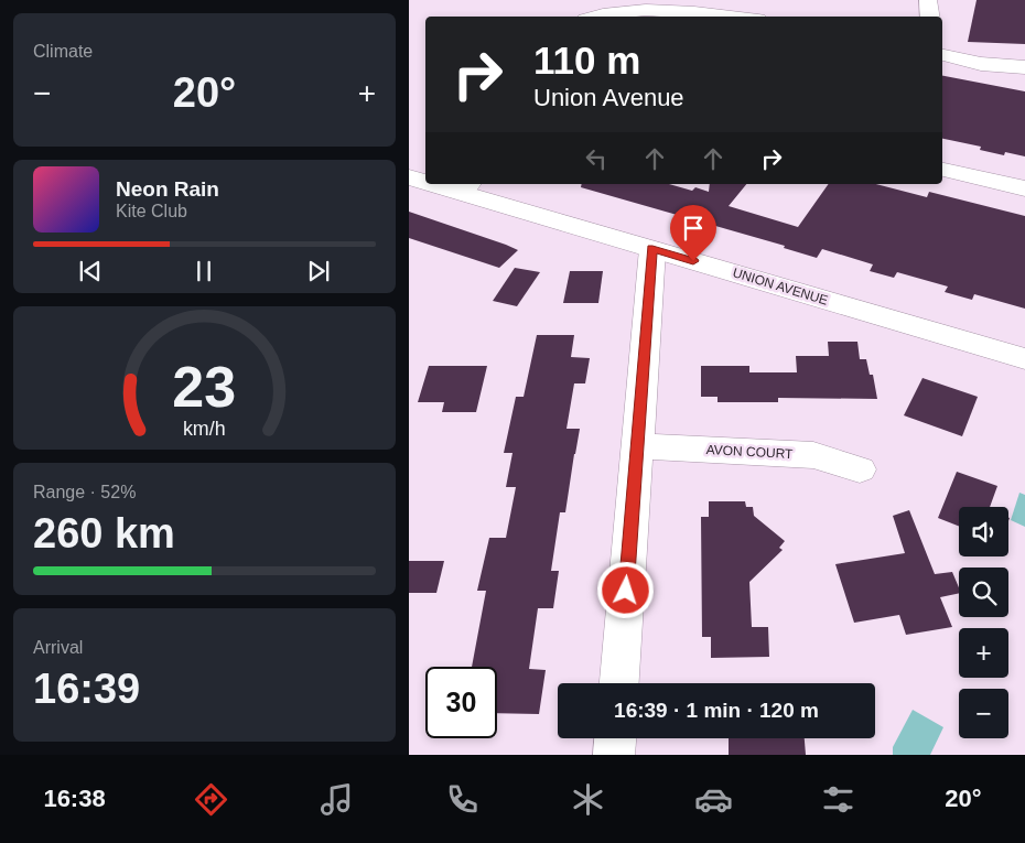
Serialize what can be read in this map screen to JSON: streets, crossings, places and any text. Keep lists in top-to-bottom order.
{
  "streets": {
    "street": ["UNION AVENUE", "AVON COURT"]
  },
  "page": {
    "tile": [
      "Climate",
      ["Range · 52%", "260 km"],
      ["Arrival", "16:39"]
    ],
    "turn": ["110 m", "Union Avenue"],
    "heat": ["−", "20°", "+"],
    "song": ["Neon Rain", "Kite Club"],
    "map_buttons": ["+", "−"],
    "limit": "30",
    "trip": "16:39 · 1 min · 120 m",
    "tabs": ["16:38", "20°"],
    "gauge": ["23", "km/h"]
  }
}
